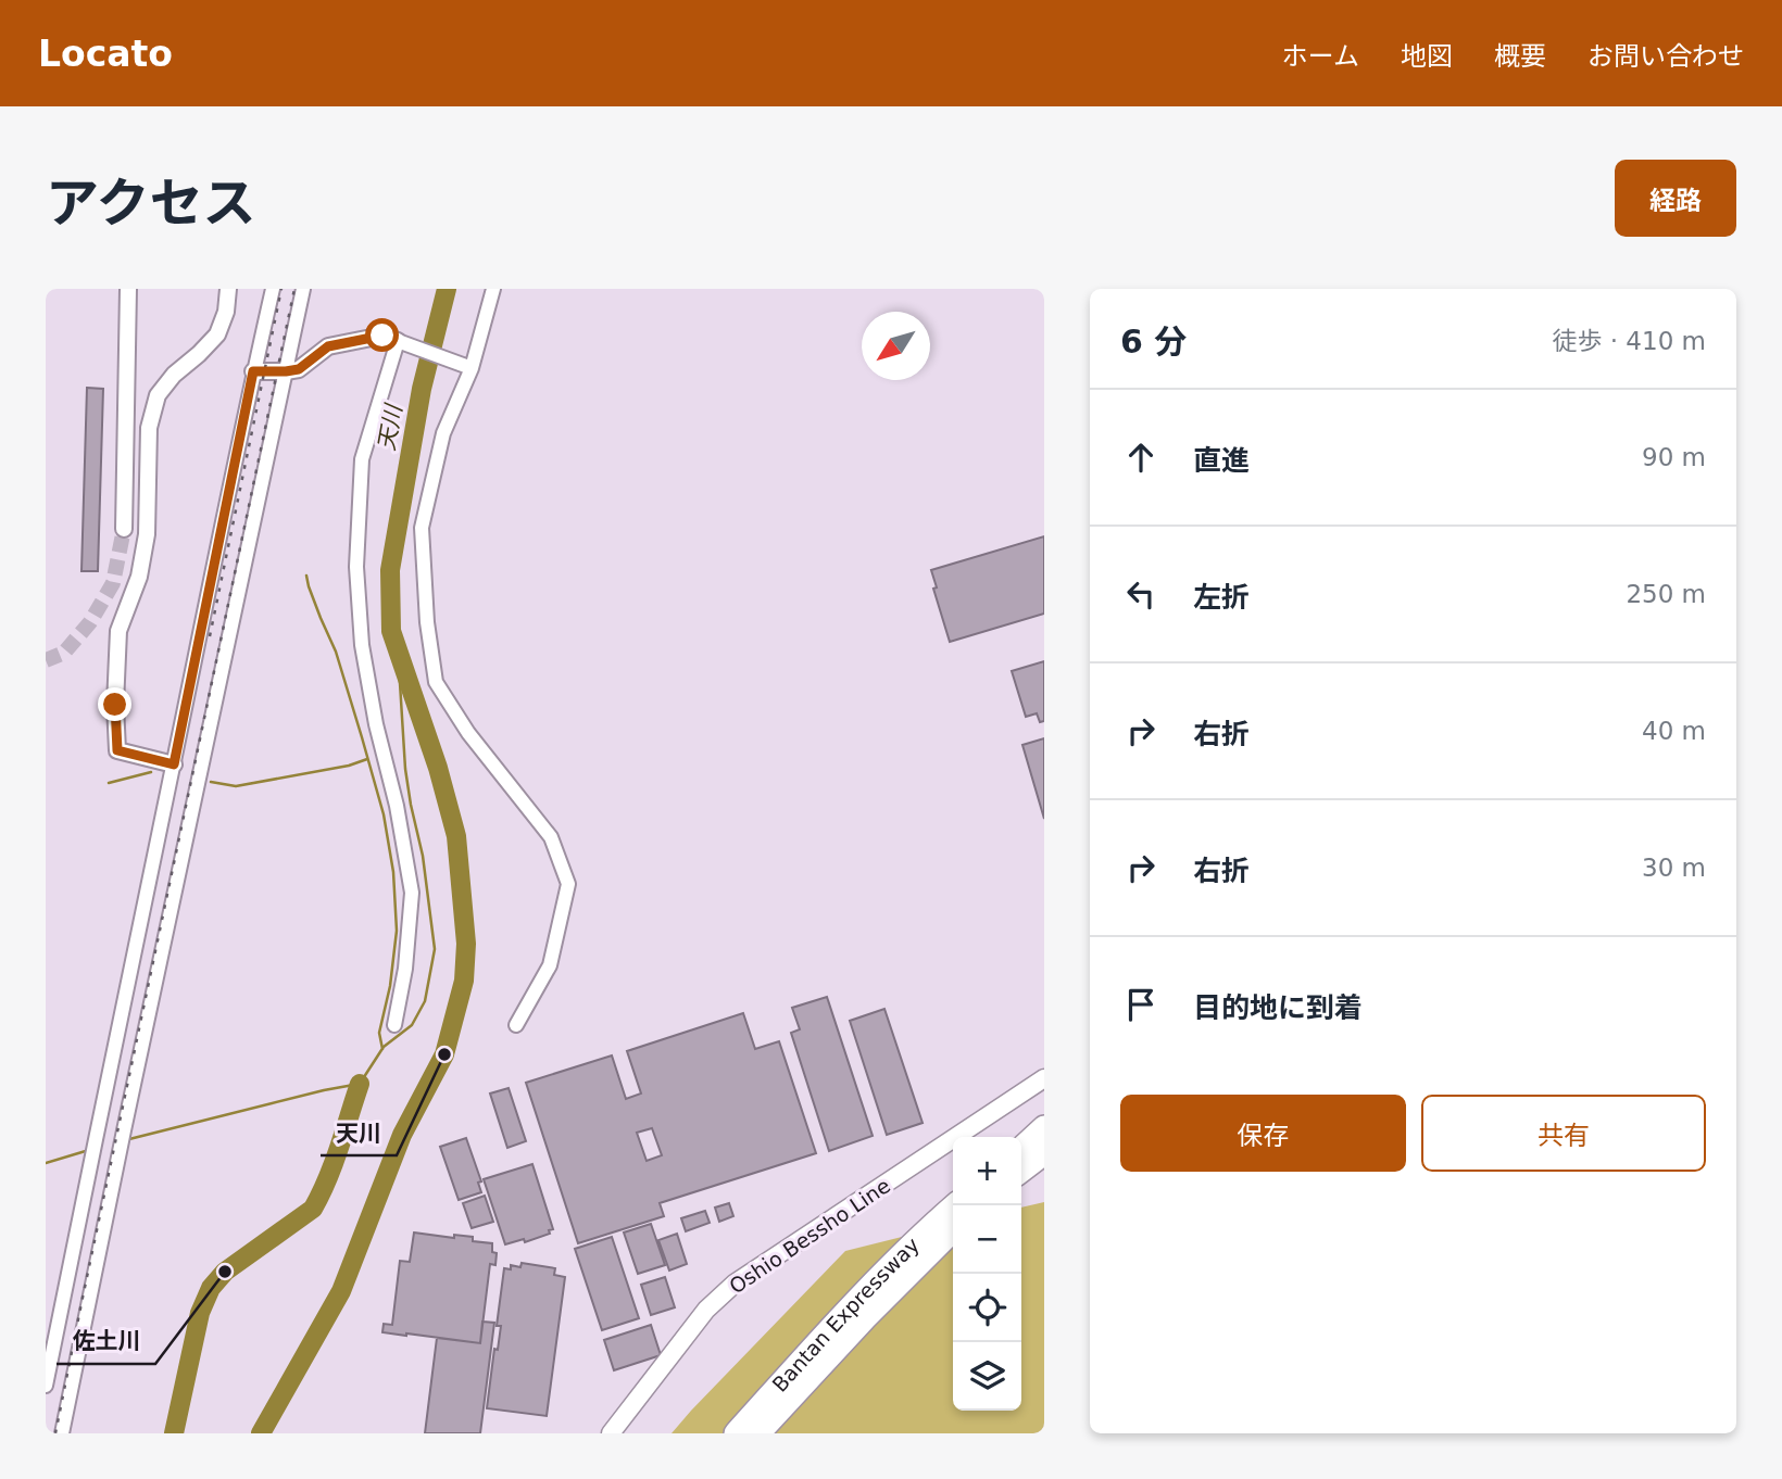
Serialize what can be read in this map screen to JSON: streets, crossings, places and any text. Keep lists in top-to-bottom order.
{
  "streets": {
    "highway": ["Bantan Expressway"],
    "main road": ["Oshio Bessho Line"]
  },
  "water": ["天川"],
  "places": ["天川", "佐土川"],
  "north": "bottom left",
  "page": {
    "header": "Locato",
    "nav": [
      "ホーム",
      "地図",
      "概要",
      "お問い合わせ"
    ],
    "title": "アクセス",
    "buttons": [
      "経路",
      ["保存", "共有"]
    ],
    "heading": ["6 分", "徒歩 · 410 m"],
    "list": [
      ["直進", "90 m"],
      ["左折", "250 m"],
      ["右折", "40 m"],
      ["右折", "30 m"],
      "目的地に到着"
    ],
    "map_buttons": ["+", "−"]
  }
}
